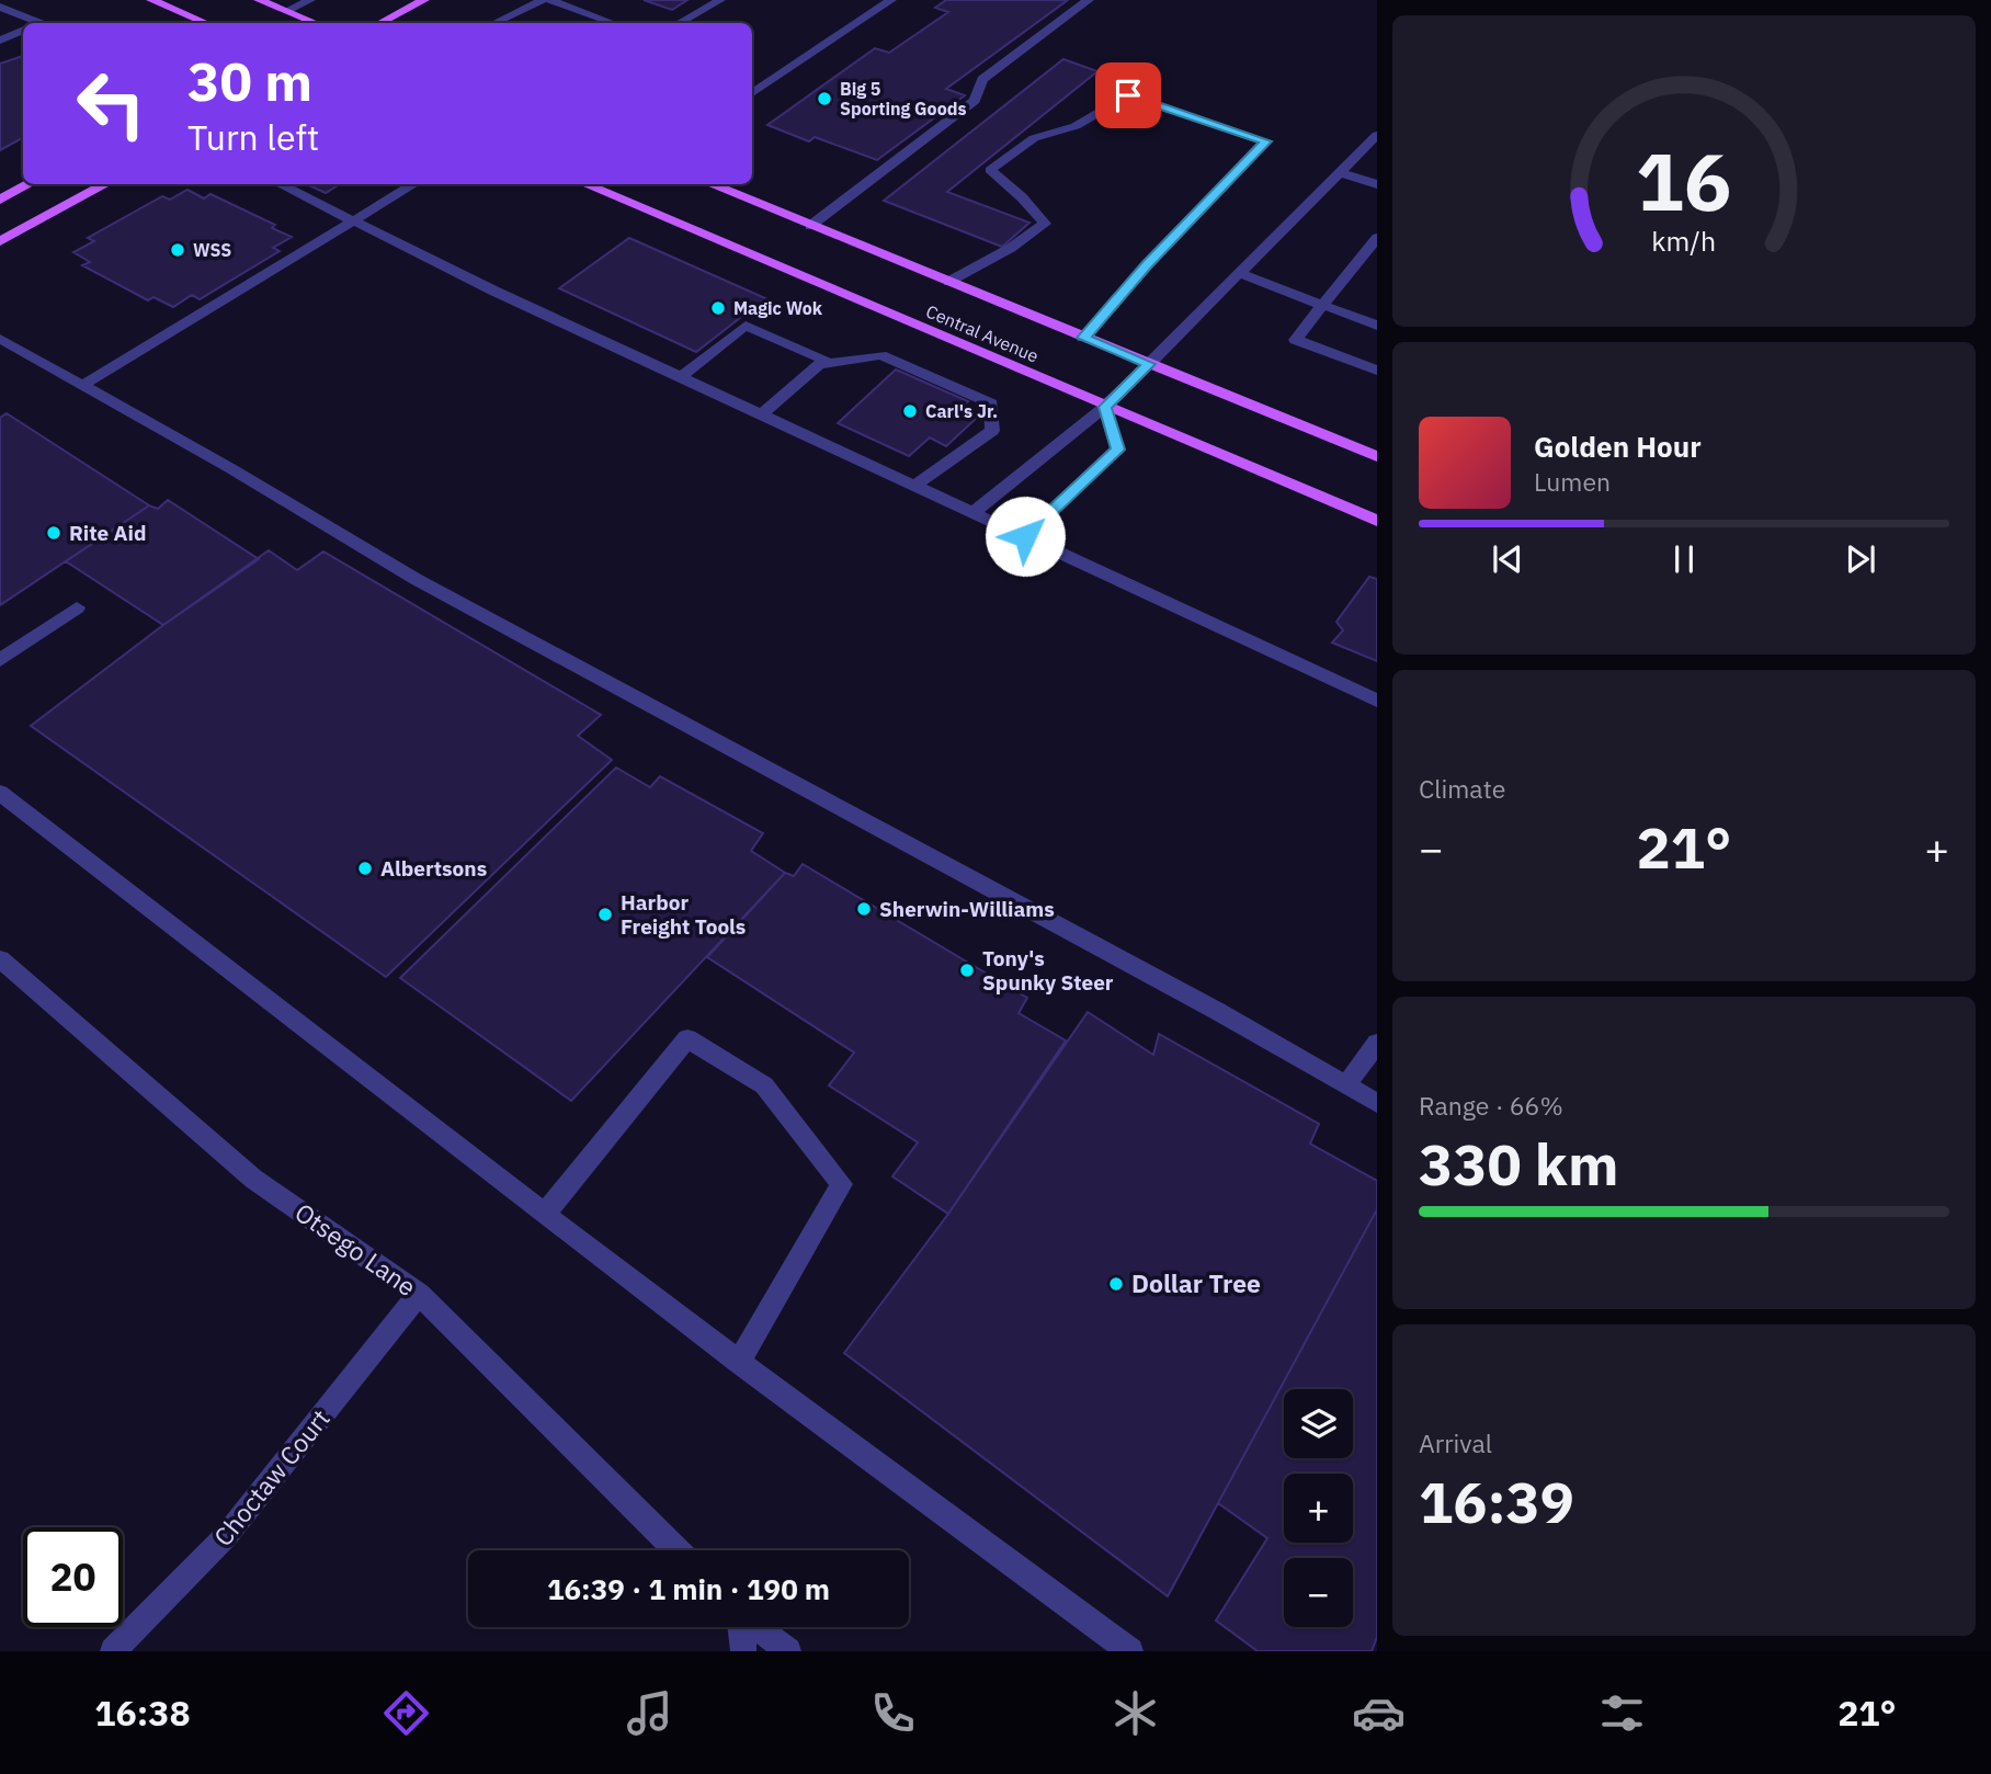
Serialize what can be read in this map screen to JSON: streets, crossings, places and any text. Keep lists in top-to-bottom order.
{
  "streets": {
    "main road": ["Central Avenue"],
    "street": ["Otsego Lane", "Choctaw Court"]
  },
  "crossings": [
    ["Otsego Lane", "Choctaw Court"]
  ],
  "places": [
    "Big 5 Sporting Goods",
    "WSS",
    "Magic Wok",
    "Carl's Jr.",
    "Rite Aid",
    "Albertsons",
    "Sherwin-Williams",
    "Harbor Freight Tools",
    "Tony's Spunky Steer",
    "Dollar Tree"
  ],
  "page": {
    "turn": ["30 m", "Turn left"],
    "song": ["Golden Hour", "Lumen"],
    "tile": [
      "Climate",
      ["Range · 66%", "330 km"],
      ["Arrival", "16:39"]
    ],
    "heat": ["−", "21°", "+"],
    "map_buttons": ["+", "−"],
    "limit": "20",
    "trip": "16:39 · 1 min · 190 m",
    "tabs": ["16:38", "21°"],
    "gauge": ["16", "km/h"]
  }
}
